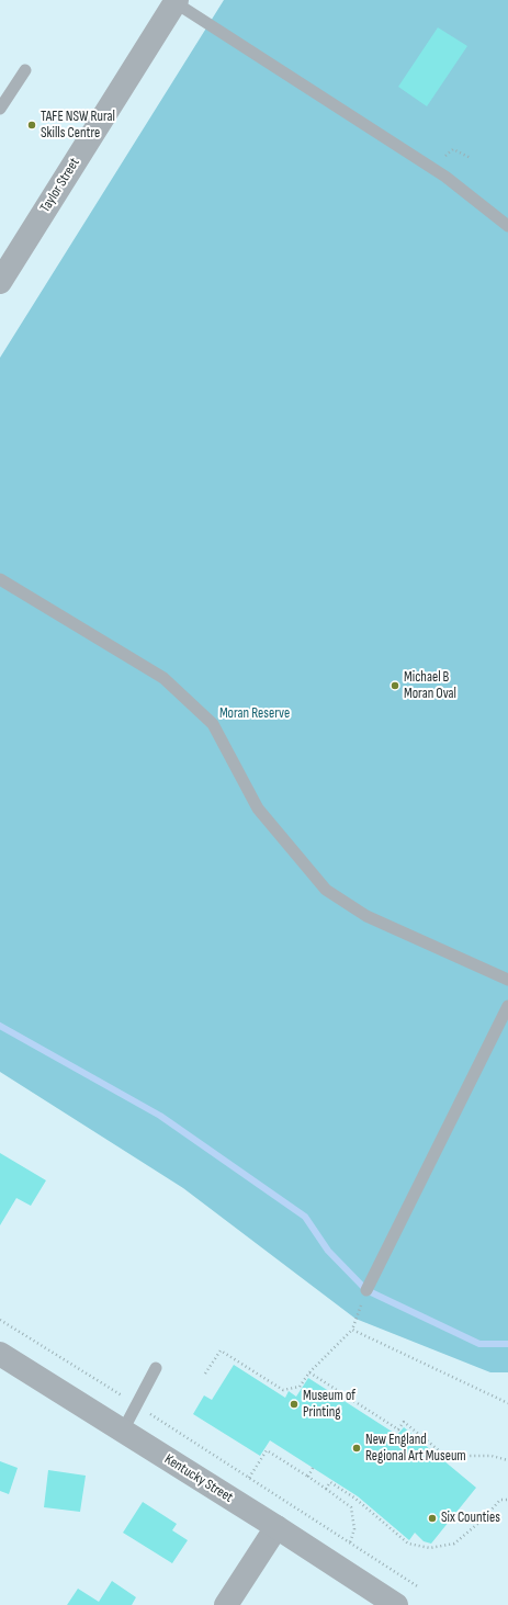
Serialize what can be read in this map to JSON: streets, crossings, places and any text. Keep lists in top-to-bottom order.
{
  "streets": {
    "street": ["Taylor Street", "Kentucky Street"]
  },
  "parks": ["Moran Reserve"],
  "places": [
    "TAFE NSW Rural Skills Centre",
    "Michael B Moran Oval",
    "Museum of Printing",
    "New England Regional Art Museum",
    "Six Counties"
  ]
}
